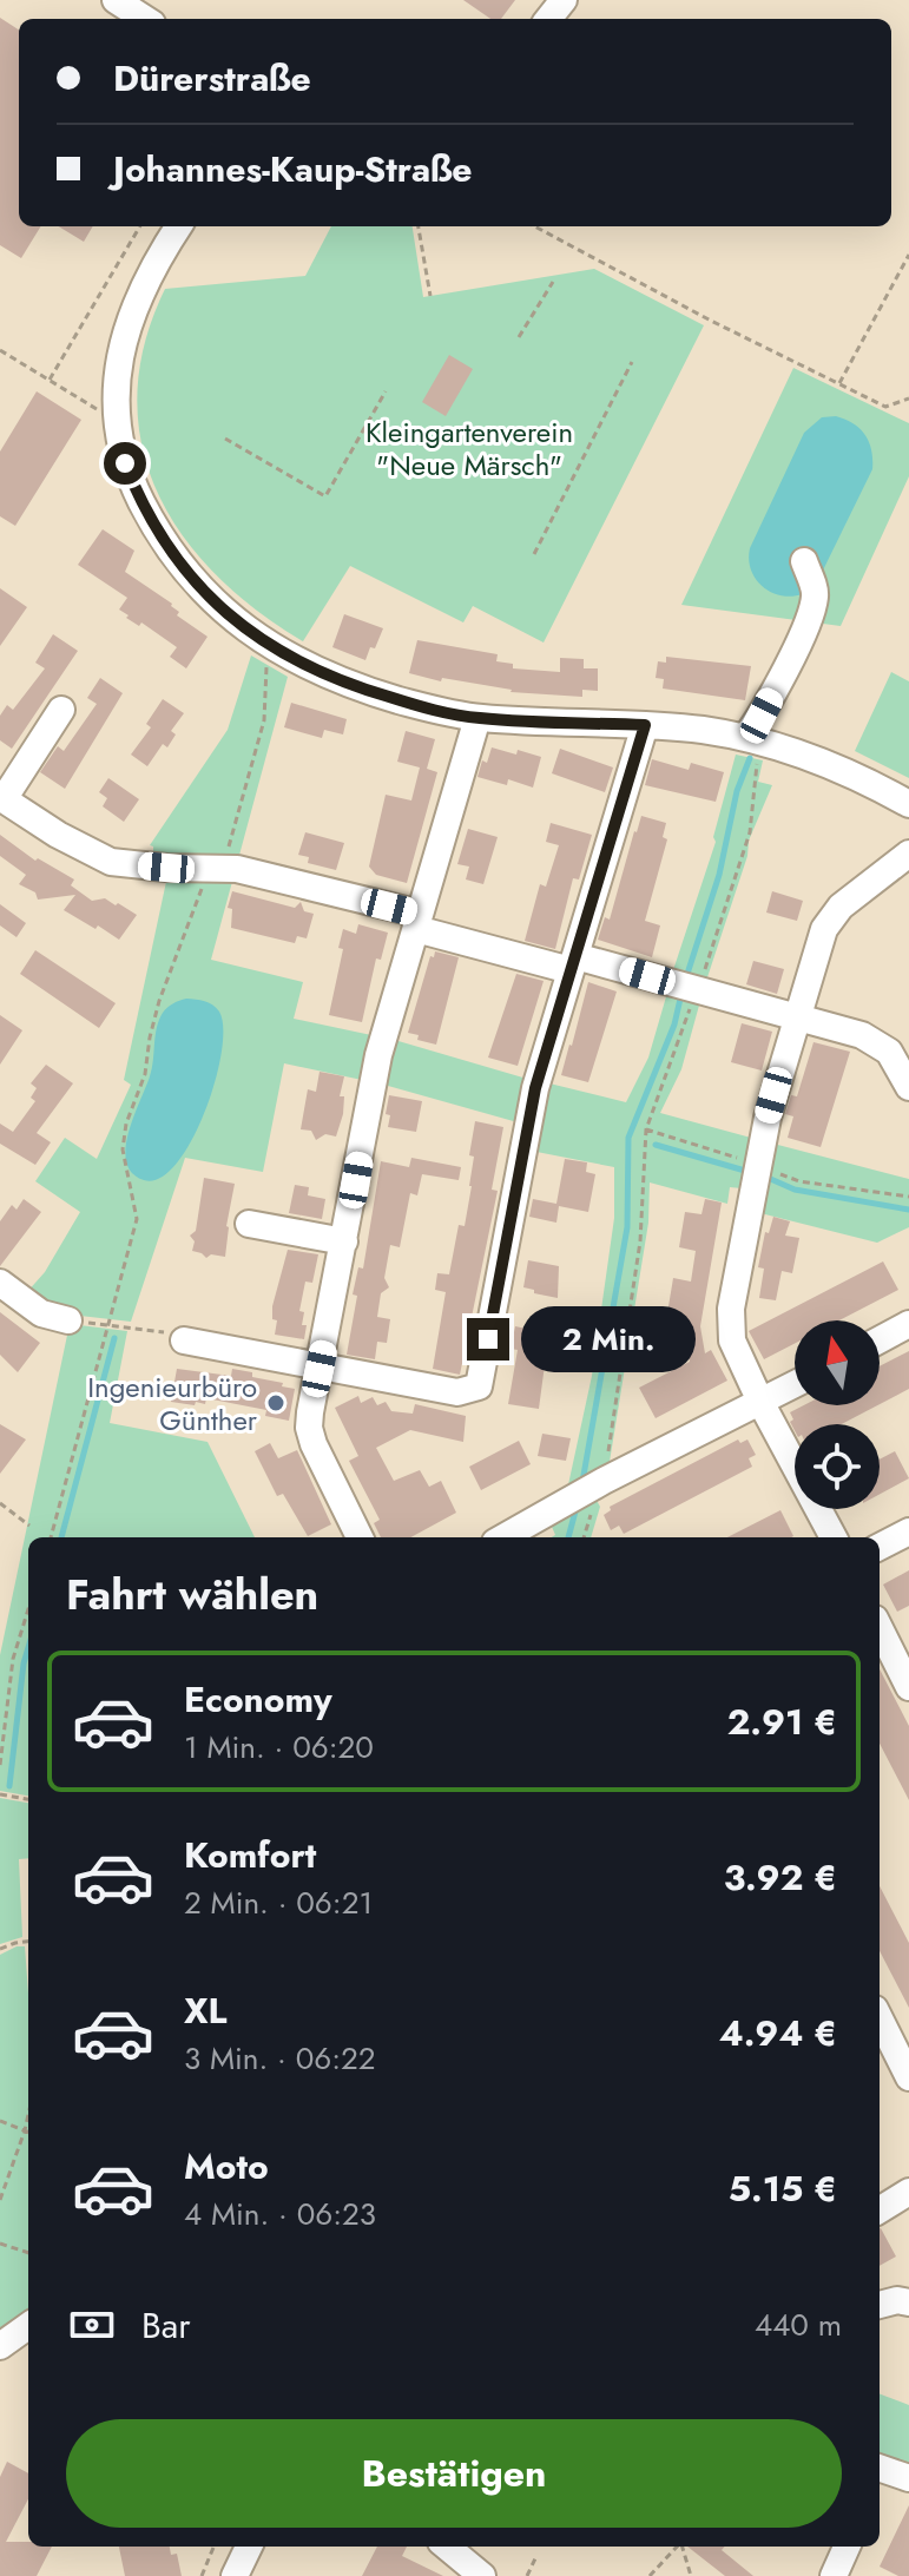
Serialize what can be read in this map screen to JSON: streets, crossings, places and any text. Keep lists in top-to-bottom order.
{
  "parks": ["Kleingartenverein \"Neue Märsch\""],
  "places": ["Ingenieurbüro Günther"],
  "north": "top",
  "page": {
    "banner": ["Dürerstraße", "Johannes-Kaup-Straße"],
    "bubble": "2 Min.",
    "heading": "Fahrt wählen",
    "list": [
      {
        "name": "Economy",
        "note": "1 Min. · 06:20",
        "value": "2.91 €"
      },
      {
        "name": "Komfort",
        "note": "2 Min. · 06:21",
        "value": "3.92 €"
      },
      {
        "name": "XL",
        "note": "3 Min. · 06:22",
        "value": "4.94 €"
      },
      {
        "name": "Moto",
        "note": "4 Min. · 06:23",
        "value": "5.15 €"
      }
    ],
    "pay": ["Bar", "440 m"],
    "buttons": "Bestätigen"
  }
}
